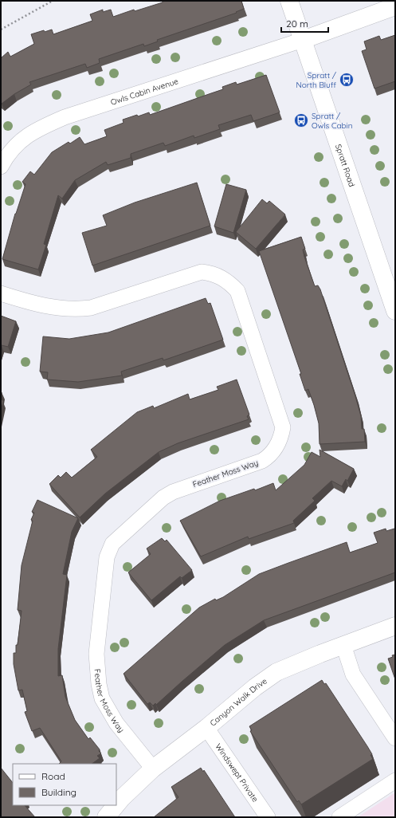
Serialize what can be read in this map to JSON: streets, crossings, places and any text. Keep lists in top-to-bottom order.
{
  "streets": {
    "street": [
      "Owls Cabin Avenue",
      "Spratt Road",
      "Feather Moss Way",
      "Canyon Walk Drive",
      "Windswept Private"
    ]
  },
  "crossings": [
    ["Owls Cabin Avenue", "Spratt Road"],
    ["Feather Moss Way", "Canyon Walk Drive"],
    ["Canyon Walk Drive", "Windswept Private"]
  ],
  "places": {
    "bus stop": ["Spratt / North Bluff", "Spratt / Owls Cabin"]
  },
  "legend": ["Road", "Building"],
  "scale_bar": "20 m"
}
